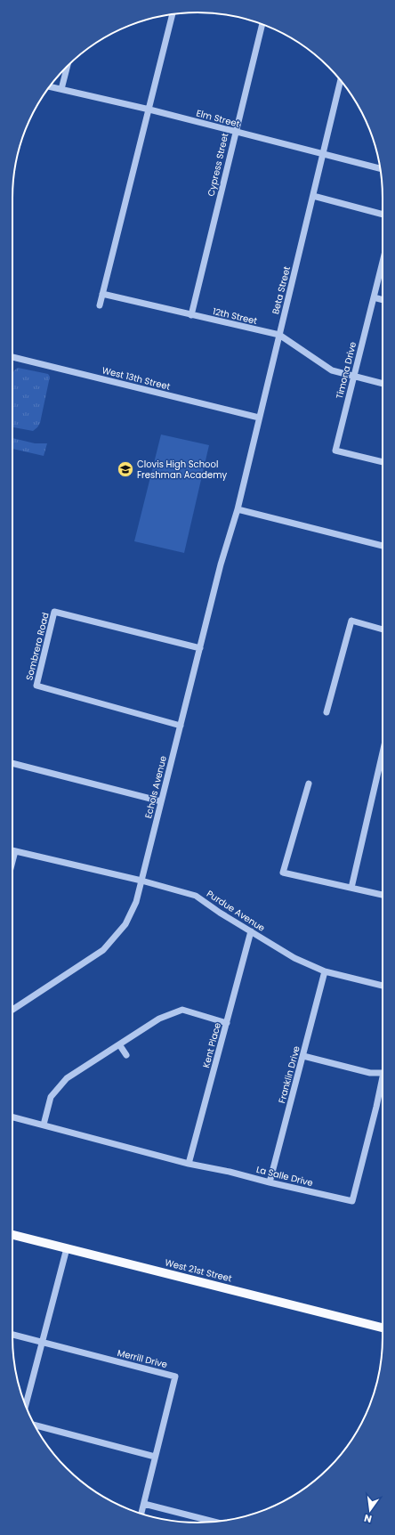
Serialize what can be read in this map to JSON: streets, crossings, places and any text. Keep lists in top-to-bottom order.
{
  "streets": {
    "main road": ["West 21st Street"],
    "street": [
      "Elm Street",
      "Cypress Street",
      "Beta Street",
      "12th Street",
      "Timona Drive",
      "West 13th Street",
      "Sombrero Road",
      "Echols Avenue",
      "Purdue Avenue",
      "Kent Place",
      "Franklin Drive",
      "La Salle Drive",
      "Merrill Drive"
    ]
  },
  "crossings": [
    ["Elm Street", "Cypress Street"],
    ["Elm Street", "Beta Street"],
    ["Cypress Street", "12th Street"],
    ["Beta Street", "12th Street"],
    ["Beta Street", "West 13th Street"],
    ["Beta Street", "Echols Avenue"],
    ["12th Street", "Timona Drive"],
    ["Sombrero Road", "Echols Avenue"],
    ["Echols Avenue", "Purdue Avenue"],
    ["Purdue Avenue", "Kent Place"],
    ["Purdue Avenue", "Franklin Drive"],
    ["Kent Place", "La Salle Drive"],
    ["Franklin Drive", "La Salle Drive"]
  ],
  "places": {
    "school or university": ["Clovis High School Freshman Academy"]
  },
  "north": "bottom"
}
